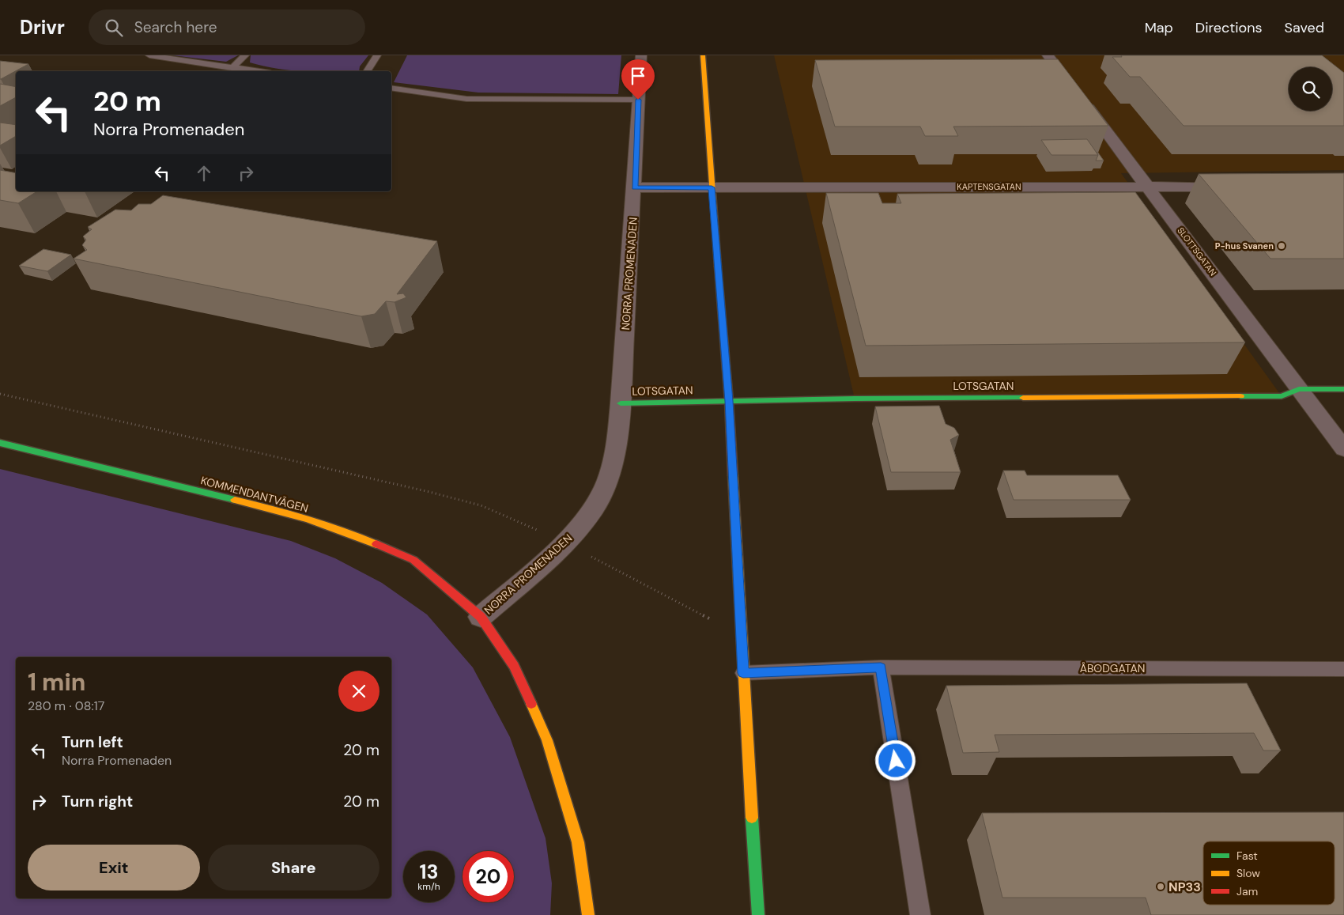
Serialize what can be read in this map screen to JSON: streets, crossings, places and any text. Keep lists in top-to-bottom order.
{
  "streets": {
    "street": [
      "KAPTENSGATAN",
      "SLOTTSGATAN",
      "NORRA PROMENADEN",
      "LOTSGATAN",
      "KOMMENDANTVÄGEN"
    ],
    "lane": ["ÅBODGATAN"]
  },
  "crossings": [
    ["KAPTENSGATAN", "SLOTTSGATAN"],
    ["KAPTENSGATAN", "NORRA PROMENADEN"],
    ["SLOTTSGATAN", "LOTSGATAN"],
    ["NORRA PROMENADEN", "LOTSGATAN"],
    ["NORRA PROMENADEN", "KOMMENDANTVÄGEN"]
  ],
  "places": ["P-hus Svanen", "NP33"],
  "legend": ["Fast", "Slow", "Jam"],
  "page": {
    "header": "Drivr",
    "search": "Search here",
    "nav": ["Map", "Directions", "Saved"],
    "turn": ["20 m", "Norra Promenaden"],
    "heading": ["1 min", "280 m · 08:17"],
    "list": [
      {
        "name": "Turn left",
        "note": "Norra Promenaden",
        "value": "20 m"
      },
      {
        "name": "Turn right",
        "value": "20 m"
      }
    ],
    "buttons": ["Exit", "Share"],
    "speed": "13 km/h",
    "limit": "20"
  }
}
